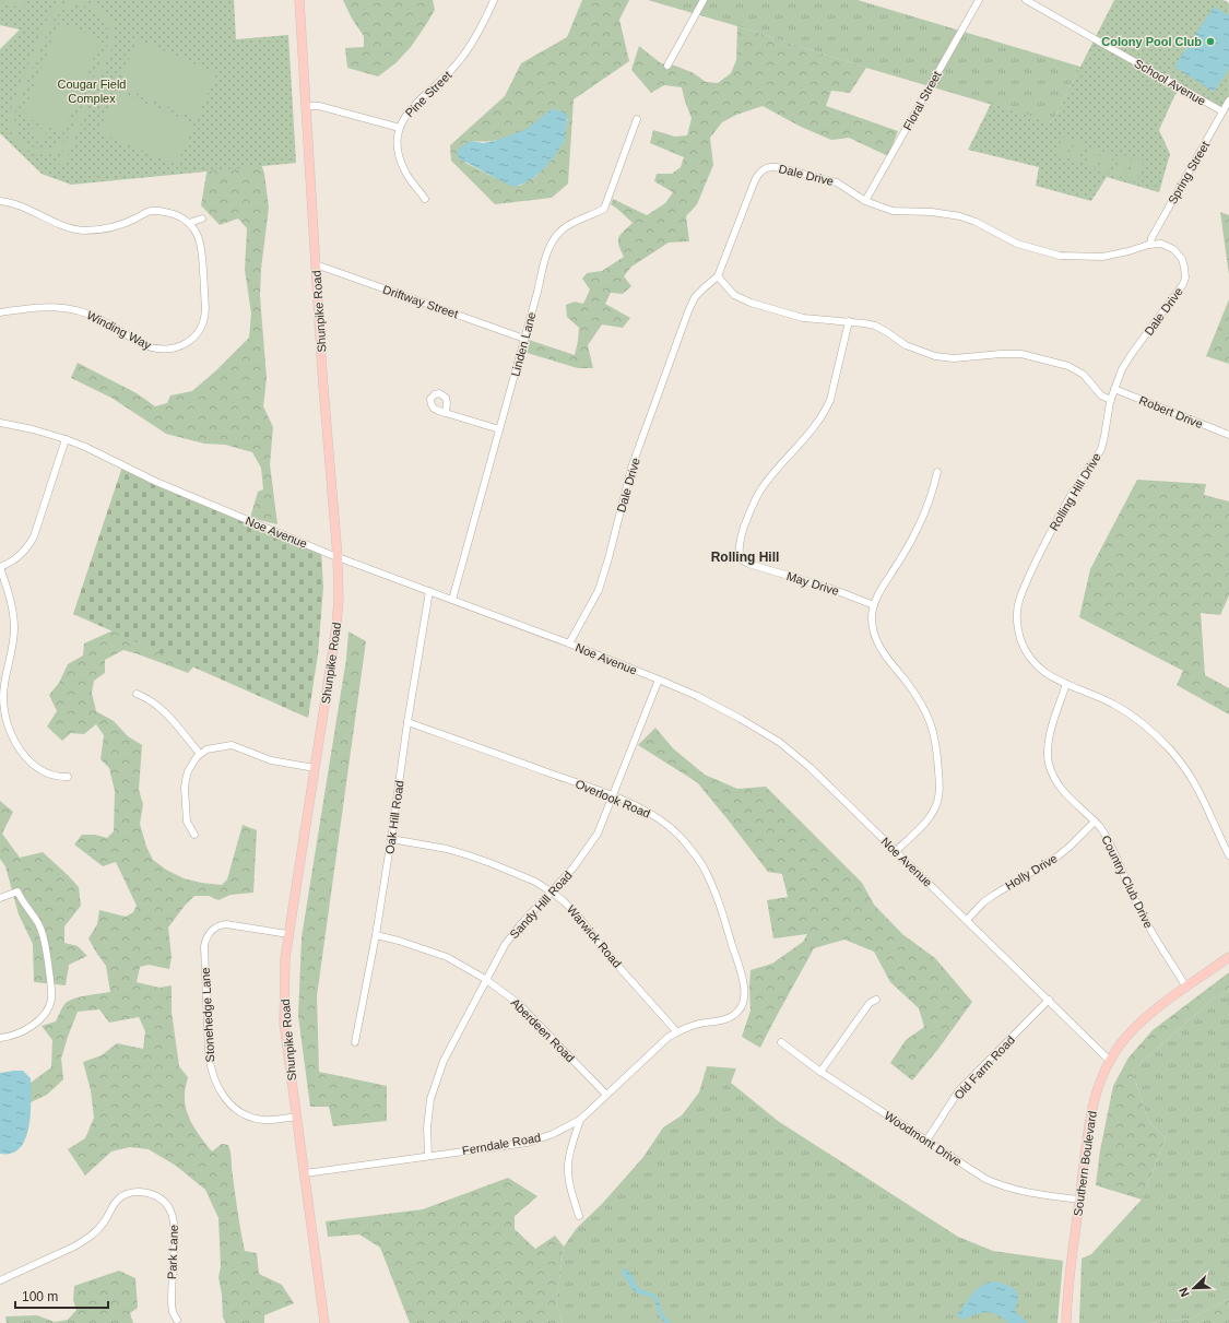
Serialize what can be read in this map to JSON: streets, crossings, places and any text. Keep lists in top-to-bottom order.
{
  "streets": {
    "main road": ["Shunpike Road", "Southern Boulevard"],
    "street": [
      "School Avenue",
      "Pine Street",
      "Floral Street",
      "Spring Street",
      "Dale Drive",
      "Driftway Street",
      "Winding Way",
      "Linden Lane",
      "Robert Drive",
      "Rolling Hill Drive",
      "Noe Avenue",
      "May Drive",
      "Overlook Road",
      "Oak Hill Road",
      "Holly Drive",
      "Country Club Drive",
      "Sandy Hill Road",
      "Warwick Road",
      "Stonehedge Lane",
      "Aberdeen Road",
      "Old Farm Road",
      "Woodmont Drive",
      "Ferndale Road",
      "Park Lane"
    ]
  },
  "crossings": [
    ["School Avenue", "Spring Street"],
    ["Pine Street", "Shunpike Road"],
    ["Floral Street", "Dale Drive"],
    ["Spring Street", "Dale Drive"],
    ["Dale Drive", "Robert Drive"],
    ["Dale Drive", "Rolling Hill Drive"],
    ["Dale Drive", "Noe Avenue"],
    ["Driftway Street", "Shunpike Road"],
    ["Driftway Street", "Linden Lane"],
    ["Shunpike Road", "Noe Avenue"],
    ["Shunpike Road", "Stonehedge Lane"],
    ["Shunpike Road", "Ferndale Road"],
    ["Linden Lane", "Noe Avenue"],
    ["Rolling Hill Drive", "Country Club Drive"],
    ["Noe Avenue", "Oak Hill Road"],
    ["Noe Avenue", "Holly Drive"],
    ["Noe Avenue", "Sandy Hill Road"],
    ["Noe Avenue", "Old Farm Road"],
    ["Noe Avenue", "Southern Boulevard"],
    ["Overlook Road", "Oak Hill Road"],
    ["Overlook Road", "Sandy Hill Road"],
    ["Overlook Road", "Ferndale Road"],
    ["Oak Hill Road", "Warwick Road"],
    ["Oak Hill Road", "Aberdeen Road"],
    ["Holly Drive", "Country Club Drive"],
    ["Country Club Drive", "Southern Boulevard"],
    ["Sandy Hill Road", "Warwick Road"],
    ["Sandy Hill Road", "Aberdeen Road"],
    ["Sandy Hill Road", "Ferndale Road"],
    ["Warwick Road", "Ferndale Road"],
    ["Aberdeen Road", "Ferndale Road"],
    ["Old Farm Road", "Woodmont Drive"],
    ["Woodmont Drive", "Southern Boulevard"]
  ],
  "districts": ["Rolling Hill"],
  "parks": ["Cougar Field Complex"],
  "places": ["Colony Pool Club"],
  "scale_bar": "100 m",
  "north": "bottom left"
}
